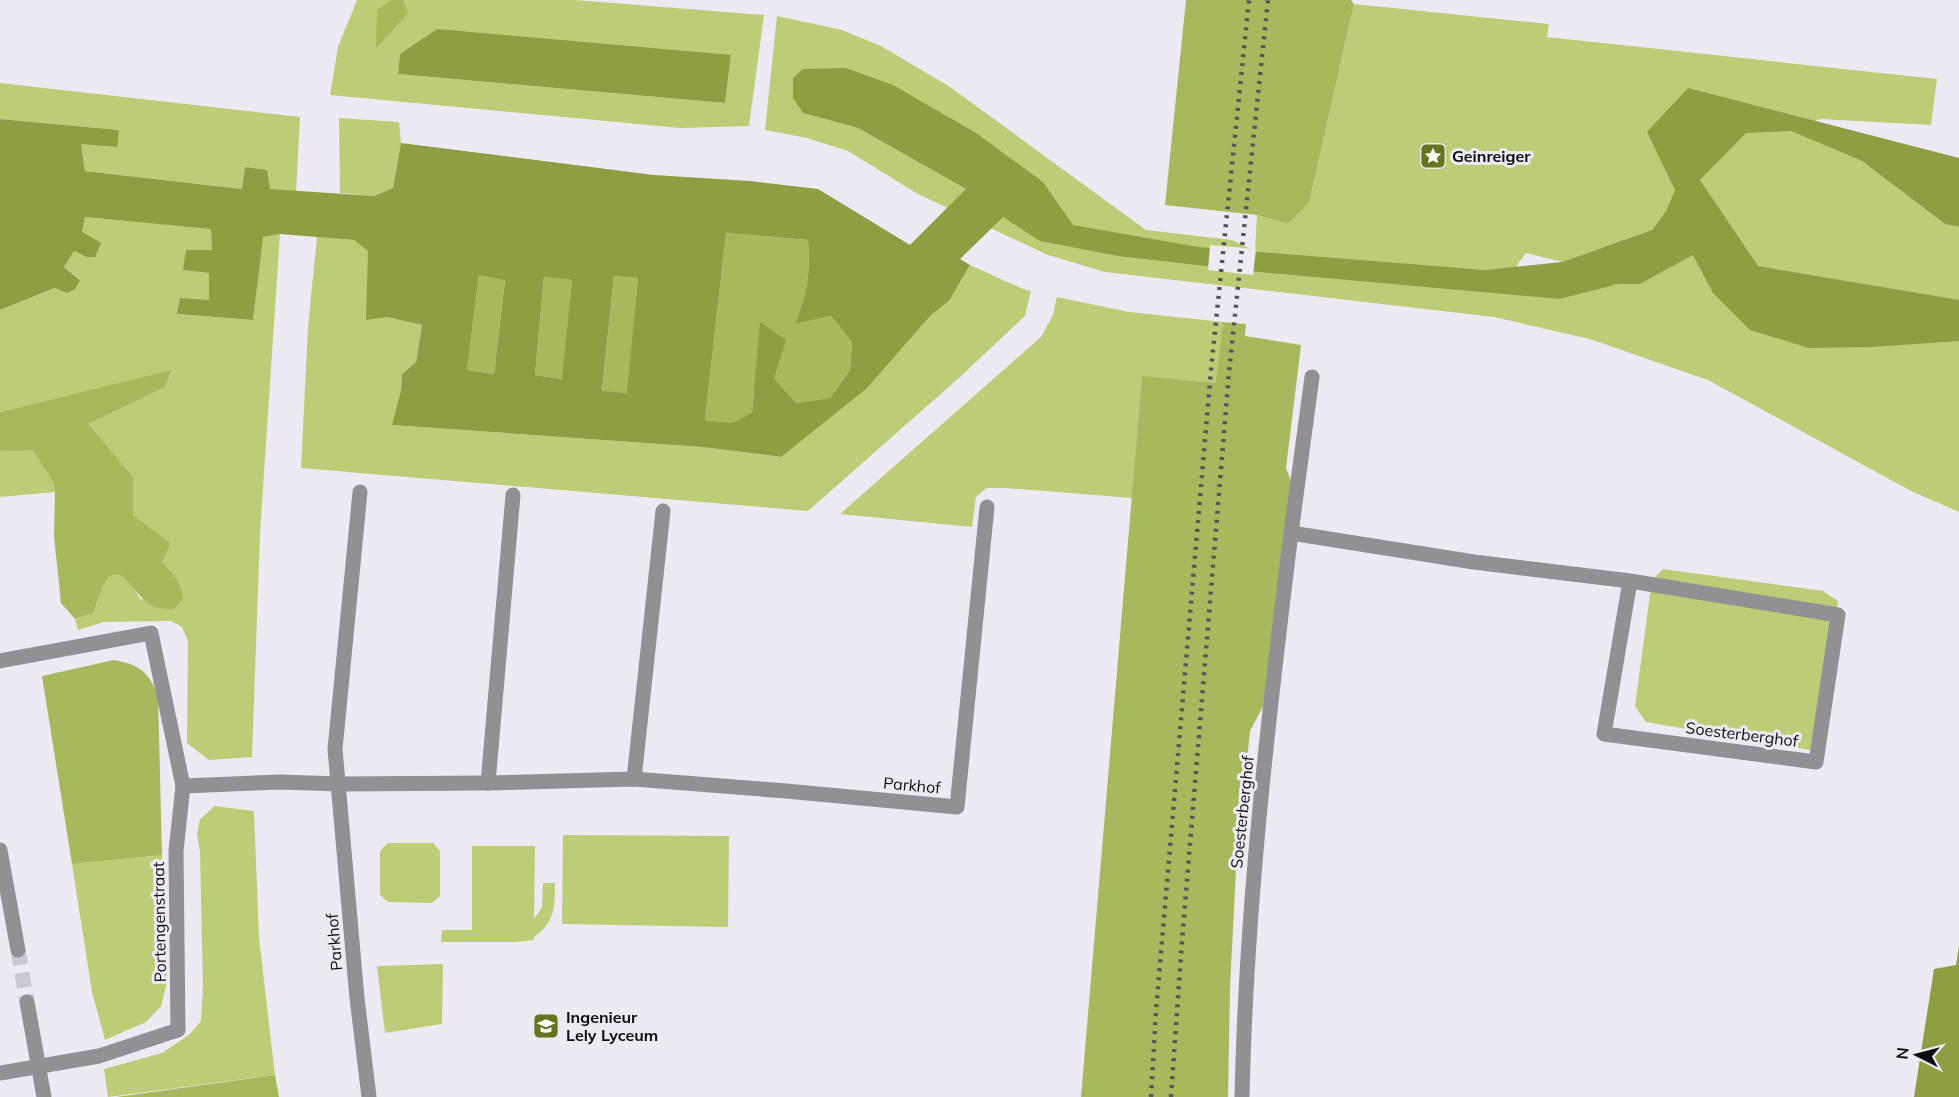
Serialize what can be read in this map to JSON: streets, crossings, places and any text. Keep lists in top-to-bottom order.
{
  "streets": {
    "street": ["Soesterberghof", "Parkhof", "Portengenstraat"]
  },
  "crossings": [
    ["Parkhof", "Portengenstraat"]
  ],
  "places": {
    "place": ["Geinreiger"],
    "school or university": ["Ingenieur Lely Lyceum"]
  },
  "north": "left"
}
